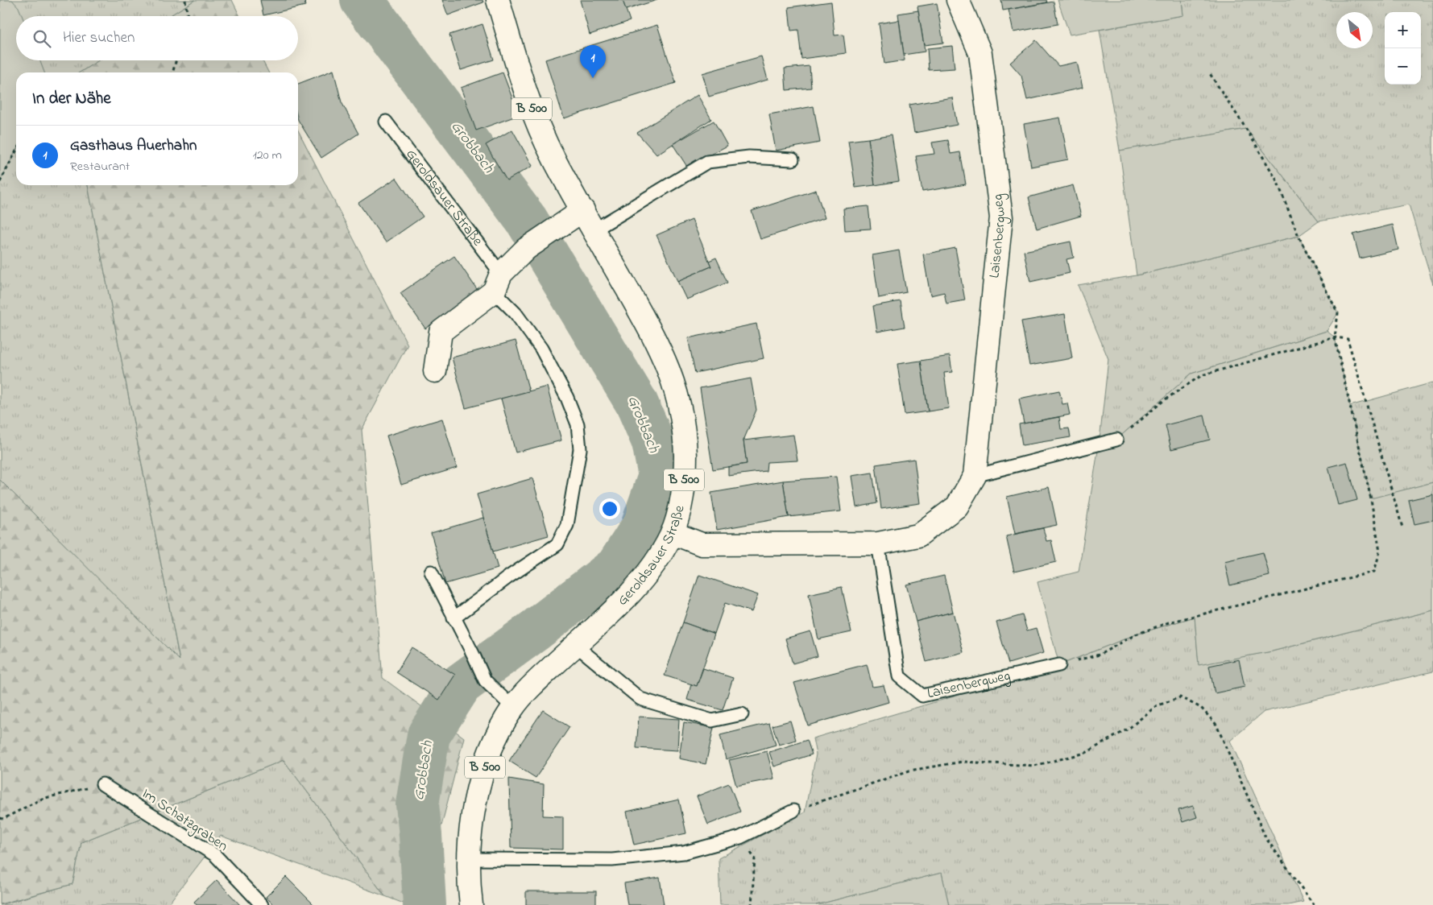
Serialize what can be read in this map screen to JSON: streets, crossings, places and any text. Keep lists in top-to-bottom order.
{
  "streets": {
    "street": ["B 500", "Geroldsauer Straße", "Laisenbergweg"],
    "lane": ["Im Schatzgraben"]
  },
  "crossings": [
    ["Geroldsauer Straße", "Laisenbergweg"]
  ],
  "water": ["Grobbach"],
  "north": "bottom right",
  "page": {
    "map_buttons": ["+", "−"],
    "search": "Hier suchen",
    "pins": "1",
    "heading": "In der Nähe",
    "list": [
      {
        "mark": "1",
        "name": "Gasthaus Auerhahn",
        "note": "Restaurant",
        "value": "120 m"
      }
    ]
  }
}
